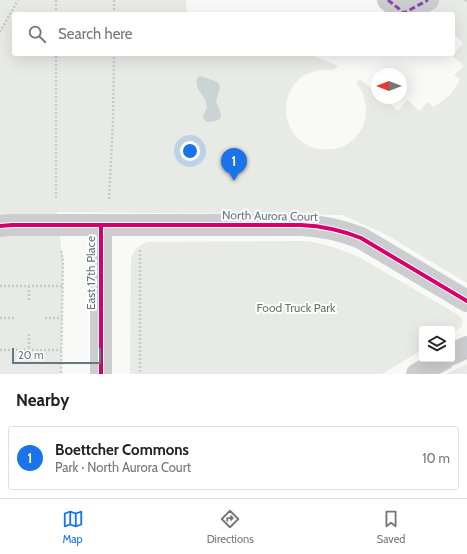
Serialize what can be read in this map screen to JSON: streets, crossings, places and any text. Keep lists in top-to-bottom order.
{
  "streets": {
    "street": ["North Aurora Court", "East 17th Place"]
  },
  "crossings": [
    ["North Aurora Court", "East 17th Place"]
  ],
  "parks": ["Food Truck Park"],
  "scale_bar": "20 m",
  "north": "left",
  "page": {
    "search": "Search here",
    "pins": "1",
    "scale": "20 m",
    "heading": "Nearby",
    "list": [
      {
        "mark": "1",
        "name": "Boettcher Commons",
        "note": "Park · North Aurora Court",
        "value": "10 m"
      }
    ],
    "nav": ["Map", "Directions", "Saved"]
  }
}
